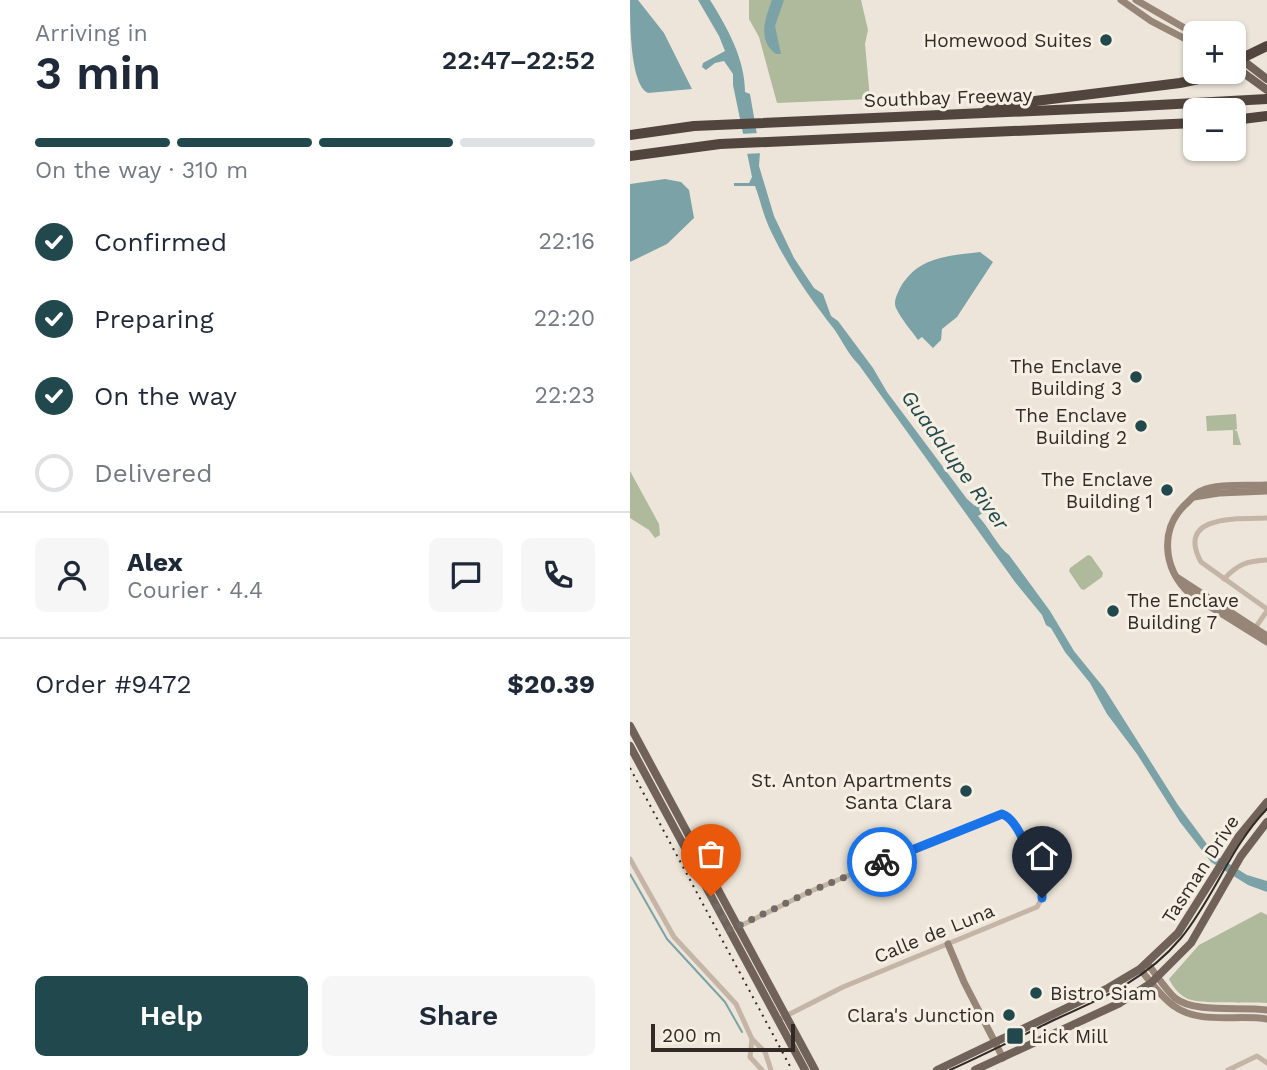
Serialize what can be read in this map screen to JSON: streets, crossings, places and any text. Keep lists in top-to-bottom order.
{
  "streets": {
    "highway": ["Southbay Freeway"],
    "main road": ["Tasman Drive"],
    "street": ["Calle de Luna"]
  },
  "water": ["Guadalupe River"],
  "places": {
    "other": [
      "Homewood Suites",
      "The Enclave Building 3",
      "The Enclave Building 2",
      "The Enclave Building 1",
      "The Enclave Building 7",
      "St. Anton Apartments Santa Clara",
      "Bistro Siam",
      "Clara's Junction"
    ],
    "transit": ["Lick Mill"]
  },
  "scale_bar": "200 m",
  "page": {
    "heading": ["3 min", "Arriving in", "22:47–22:52"],
    "panel": [
      "Alex",
      "Courier · 4.4",
      "Order #9472",
      "$20.39"
    ],
    "map_buttons": ["+", "−"],
    "bar": "On the way · 310 m",
    "list": [
      ["Confirmed", "22:16"],
      ["Preparing", "22:20"],
      ["On the way", "22:23"],
      "Delivered"
    ],
    "buttons": ["Help", "Share"],
    "scale": "200 m"
  }
}
